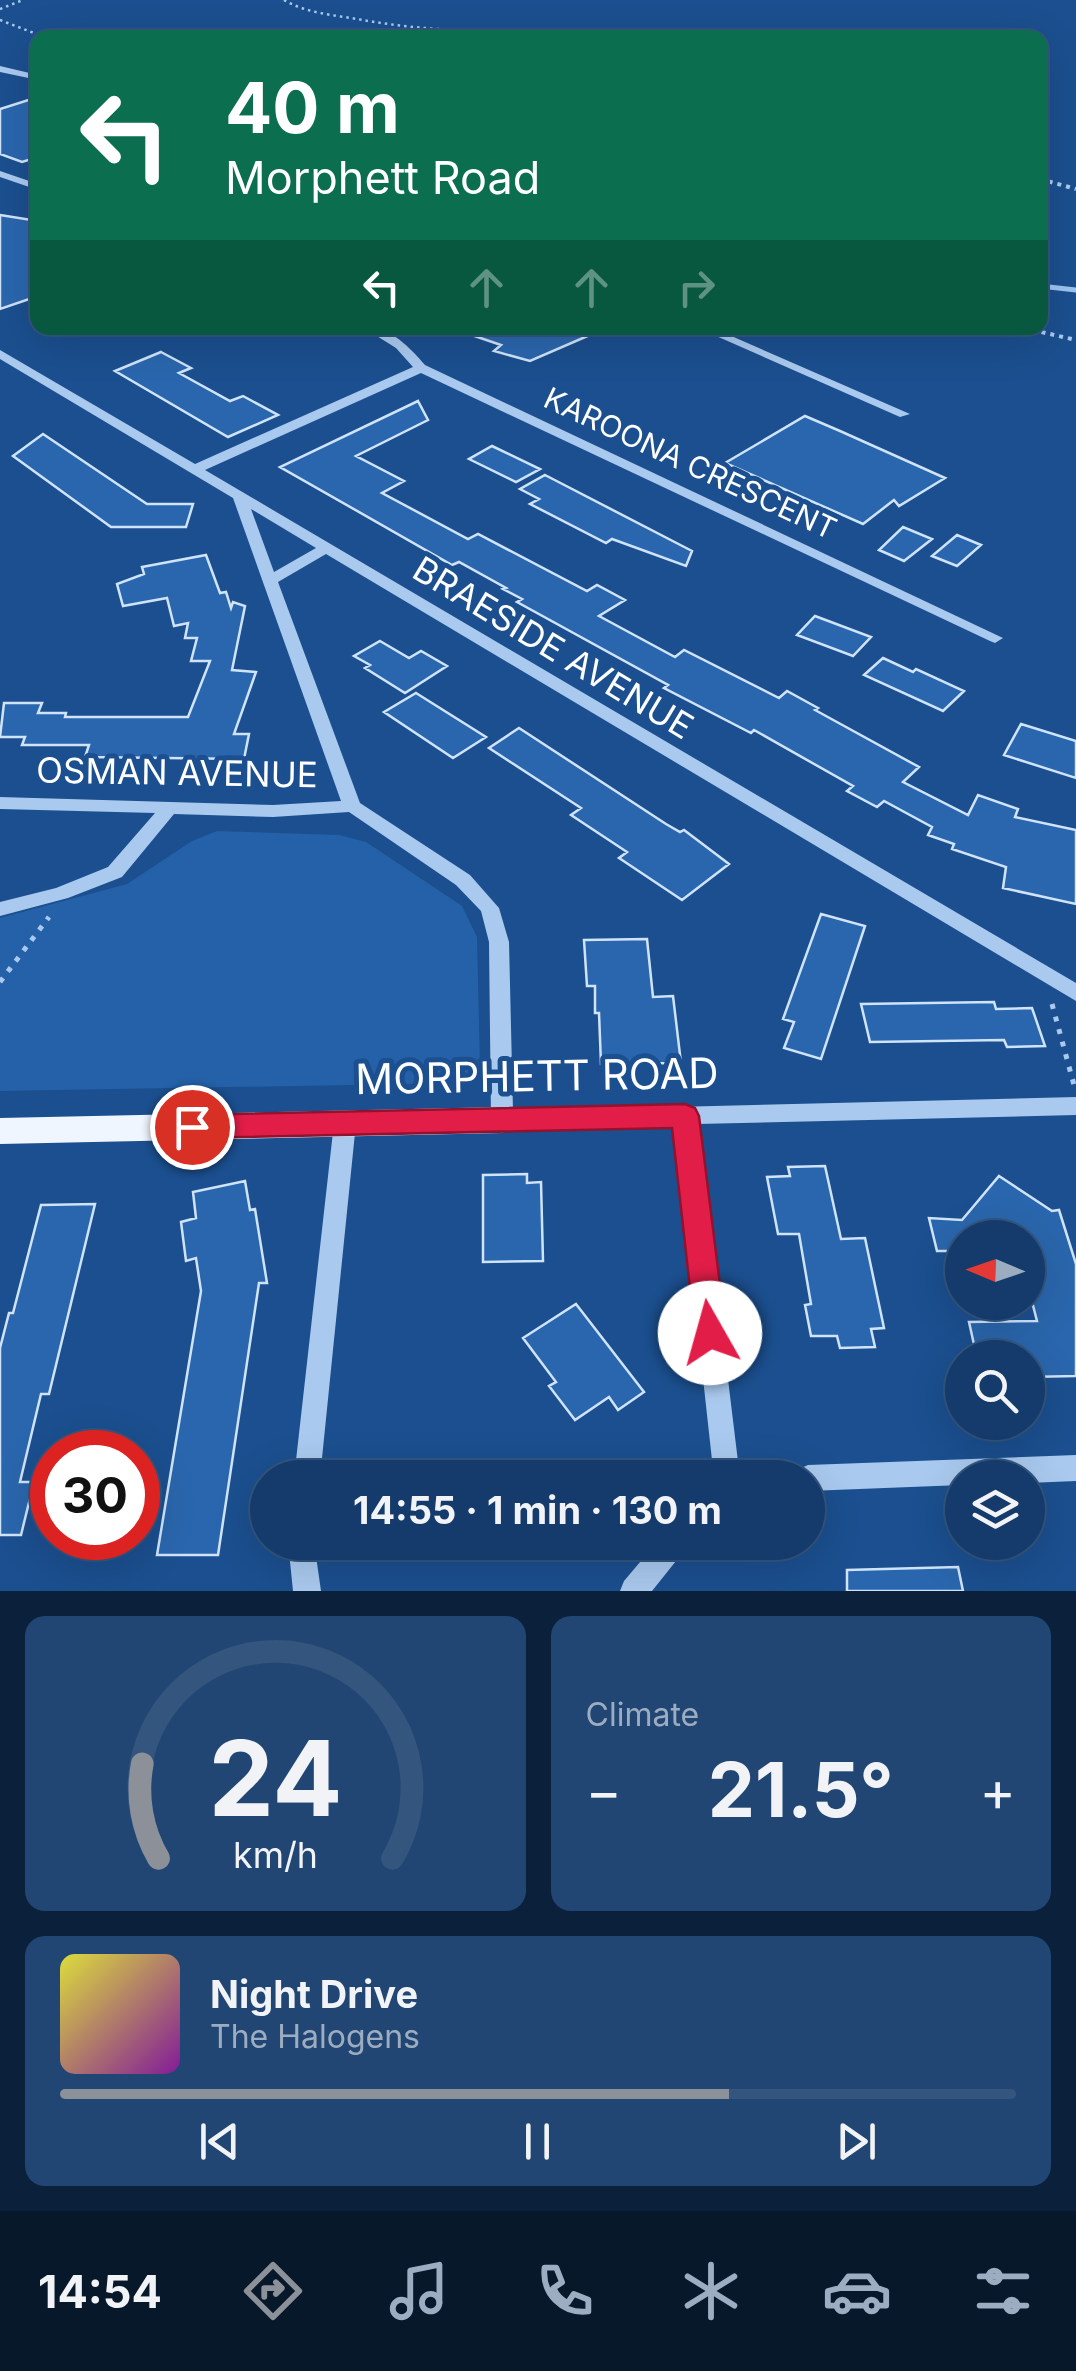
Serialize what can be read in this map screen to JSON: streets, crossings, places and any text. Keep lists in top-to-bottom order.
{
  "streets": {
    "main road": ["MORPHETT ROAD"],
    "street": ["KAROONA CRESCENT", "BRAESIDE AVENUE", "OSMAN AVENUE"]
  },
  "north": "left",
  "page": {
    "turn": ["40 m", "Morphett Road"],
    "limit": "30",
    "trip": "14:55 · 1 min · 130 m",
    "tile": "Climate",
    "heat": ["−", "21.5°", "+"],
    "song": ["Night Drive", "The Halogens"],
    "tabs": "14:54",
    "gauge": ["24", "km/h"]
  }
}
